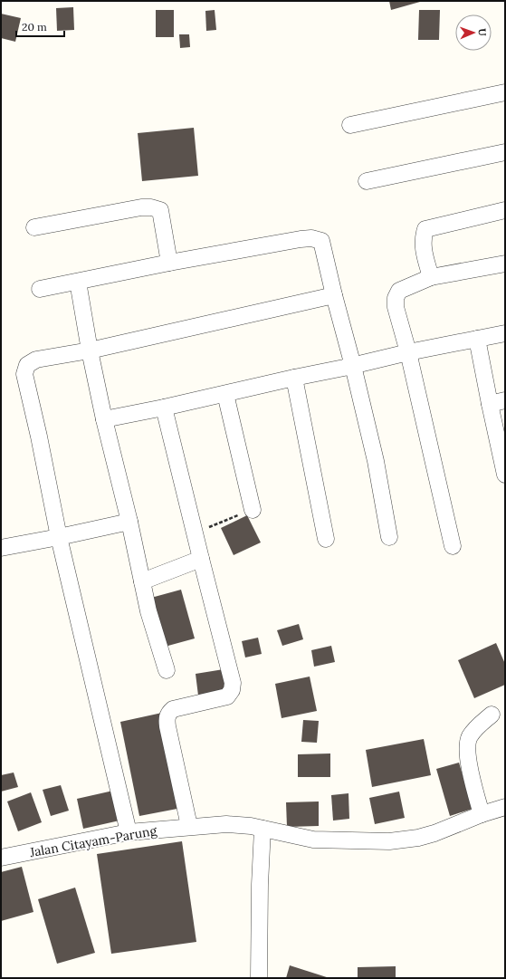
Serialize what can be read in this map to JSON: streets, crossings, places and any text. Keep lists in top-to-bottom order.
{
  "streets": {
    "street": ["Jalan Citayam-Parung"]
  },
  "scale_bar": "20 m",
  "north": "right"
}
